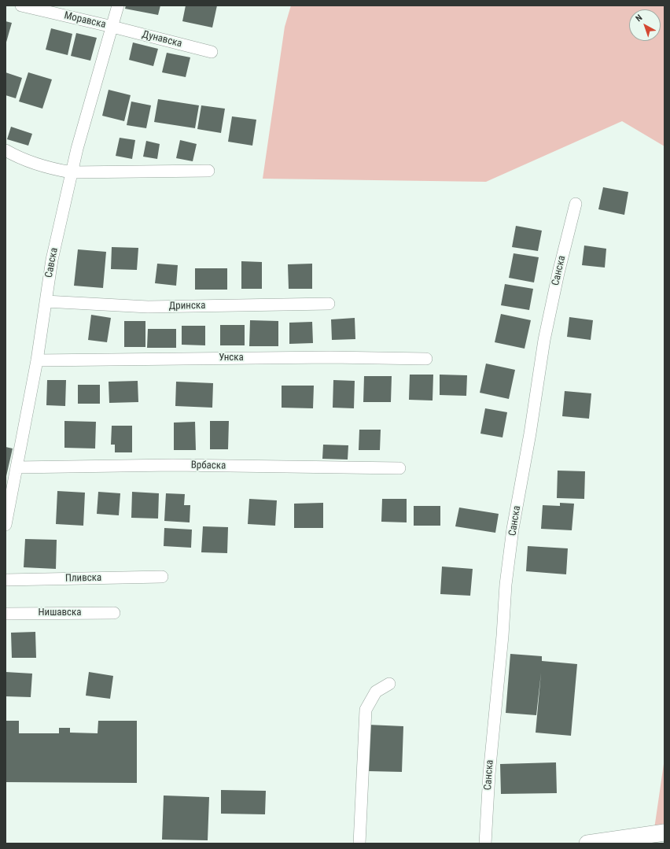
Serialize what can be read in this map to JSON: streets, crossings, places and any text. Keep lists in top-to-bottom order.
{
  "streets": {
    "street": [
      "Моравска",
      "Дунавска",
      "Савска",
      "Санска",
      "Дринска",
      "Унска",
      "Врбаска",
      "Пливска",
      "Нишавска"
    ]
  },
  "crossings": [
    ["Моравска", "Дунавска"],
    ["Моравска", "Савска"],
    ["Дунавска", "Савска"],
    ["Савска", "Дринска"],
    ["Савска", "Унска"],
    ["Савска", "Врбаска"]
  ],
  "north": "top left"
}
